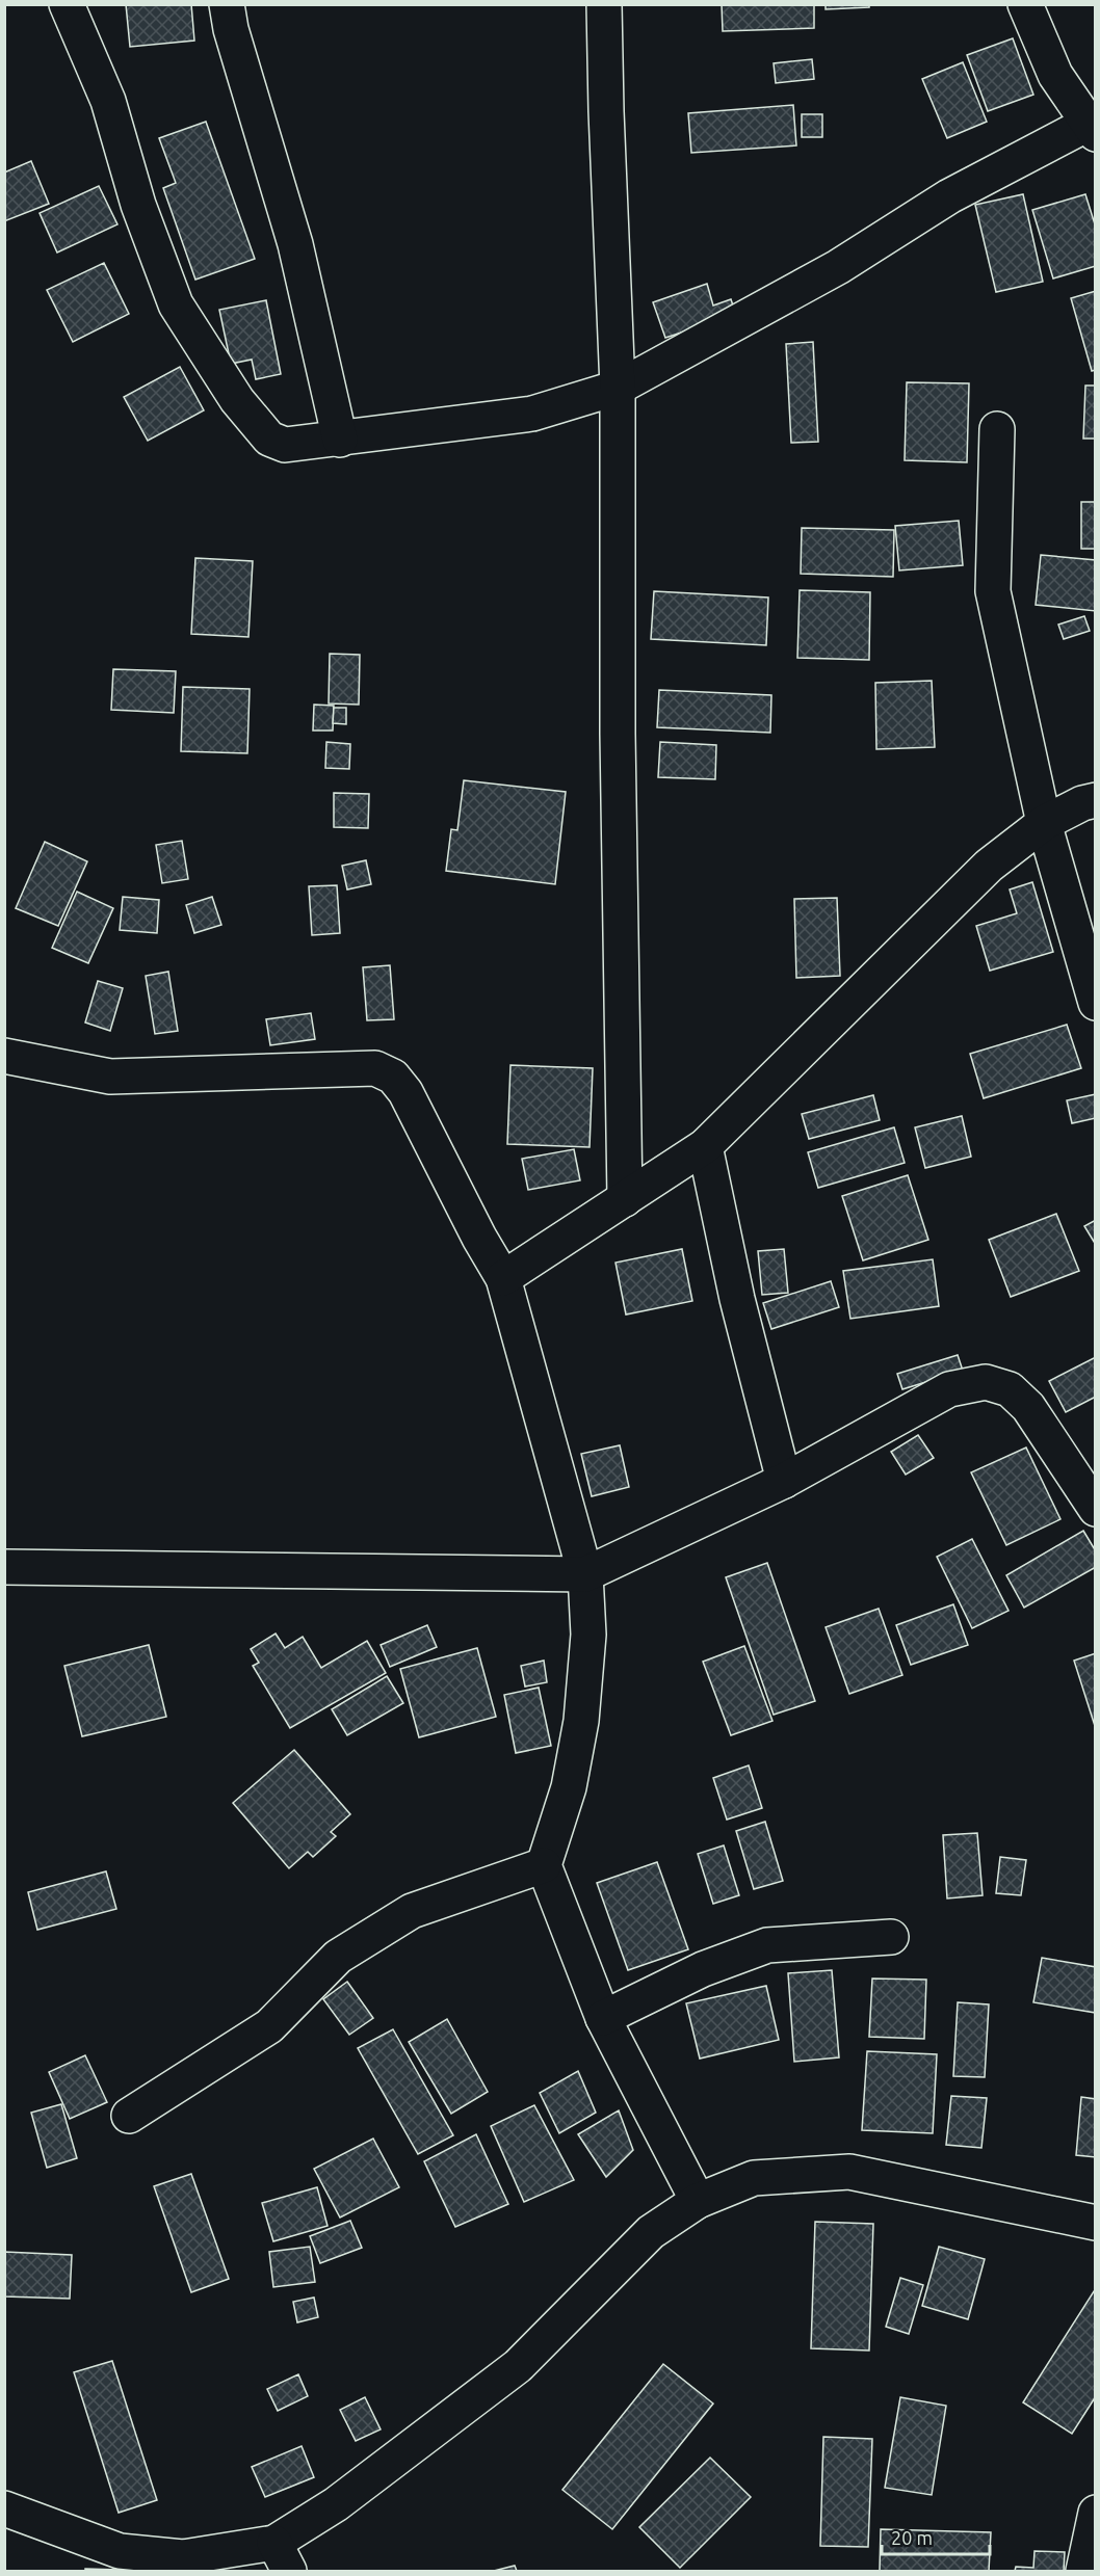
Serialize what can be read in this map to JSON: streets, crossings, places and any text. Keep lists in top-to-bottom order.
{
  "scale_bar": "20 m"
}
